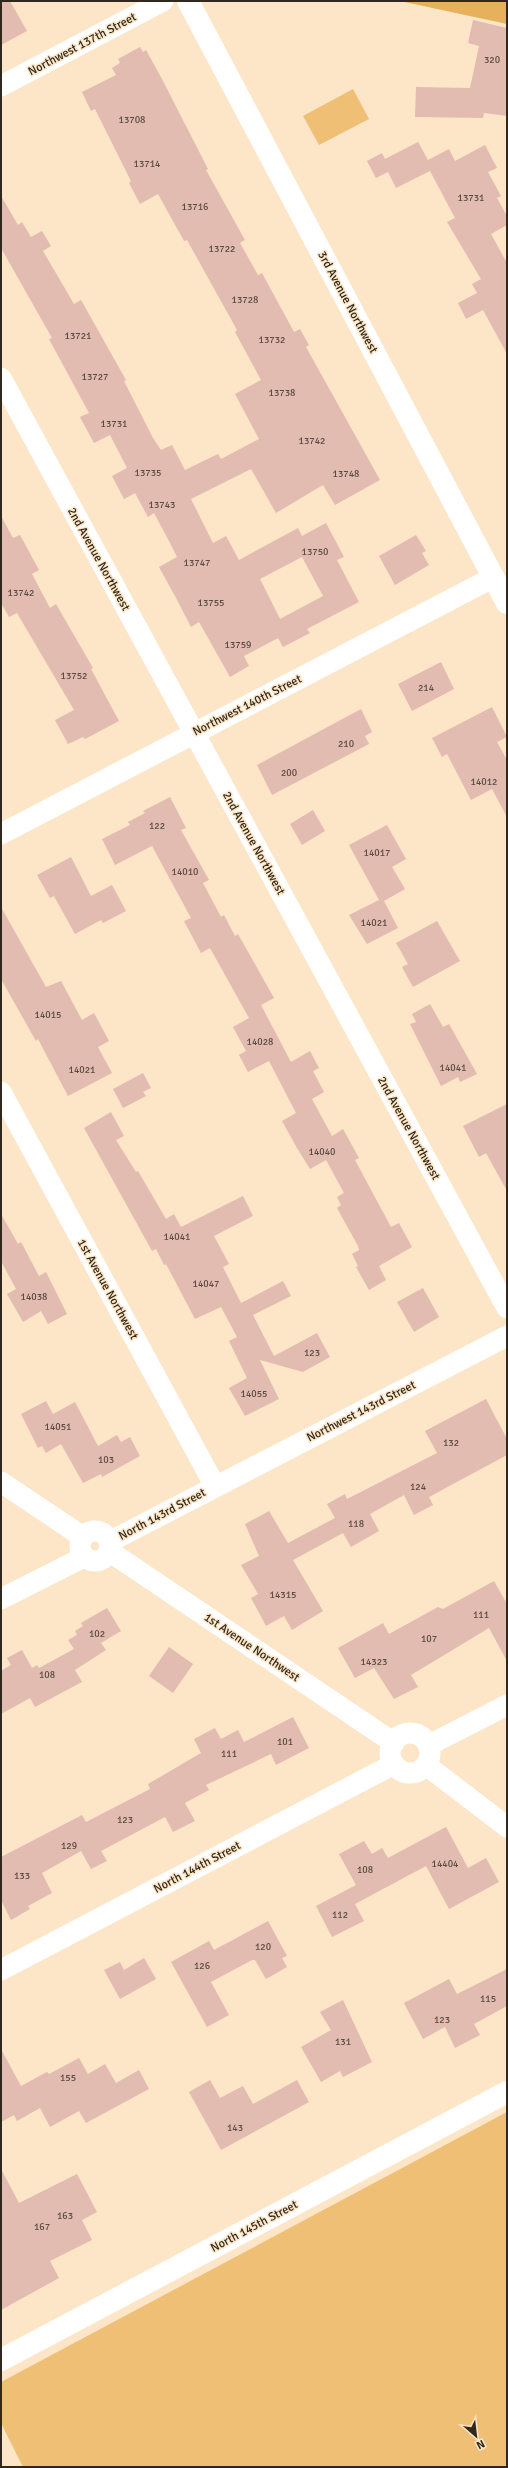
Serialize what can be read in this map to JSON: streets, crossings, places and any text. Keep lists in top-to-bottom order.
{
  "streets": {
    "street": [
      "Northwest 137th Street",
      "3rd Avenue Northwest",
      "2nd Avenue Northwest",
      "Northwest 140th Street",
      "1st Avenue Northwest",
      "Northwest 143rd Street",
      "North 143rd Street",
      "North 144th Street",
      "North 145th Street"
    ]
  },
  "crossings": [
    ["3rd Avenue Northwest", "Northwest 140th Street"],
    ["2nd Avenue Northwest", "Northwest 140th Street"],
    ["1st Avenue Northwest", "Northwest 143rd Street"],
    ["1st Avenue Northwest", "North 143rd Street"],
    ["1st Avenue Northwest", "North 144th Street"],
    ["Northwest 143rd Street", "North 143rd Street"]
  ],
  "house_numbers": [
    "320",
    "13708",
    "13714",
    "13731",
    "13716",
    "13722",
    "13728",
    "13721",
    "13732",
    "13727",
    "13738",
    "13731",
    "13742",
    "13735",
    "13748",
    "13743",
    "13750",
    "13747",
    "13742",
    "13755",
    "13759",
    "13752",
    "214",
    "210",
    "200",
    "14012",
    "122",
    "14017",
    "14010",
    "14021",
    "14015",
    "14028",
    "14041",
    "14021",
    "14040",
    "14041",
    "14047",
    "14038",
    "123",
    "14055",
    "14051",
    "132",
    "103",
    "124",
    "118",
    "14315",
    "111",
    "102",
    "107",
    "14323",
    "108",
    "101",
    "111",
    "123",
    "129",
    "14404",
    "108",
    "133",
    "112",
    "120",
    "126",
    "115",
    "123",
    "131",
    "155",
    "143",
    "163",
    "167"
  ],
  "north": "bottom right"
}
